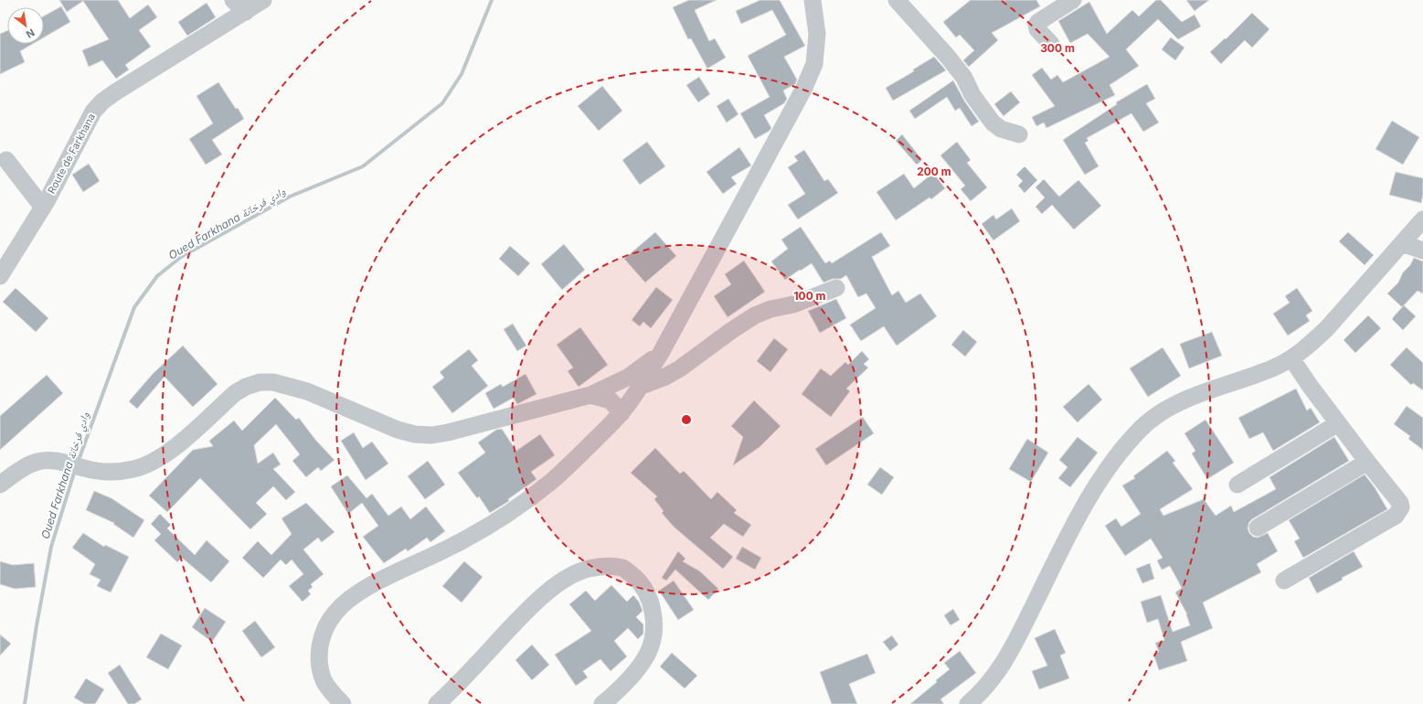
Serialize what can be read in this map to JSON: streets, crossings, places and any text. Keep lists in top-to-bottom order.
{
  "streets": {
    "street": ["Route de Farkhana"]
  },
  "water": ["Oued Farkhana وادي فرخانة"],
  "north": "bottom right",
  "rings": ["300 m", "200 m", "100 m"]
}
